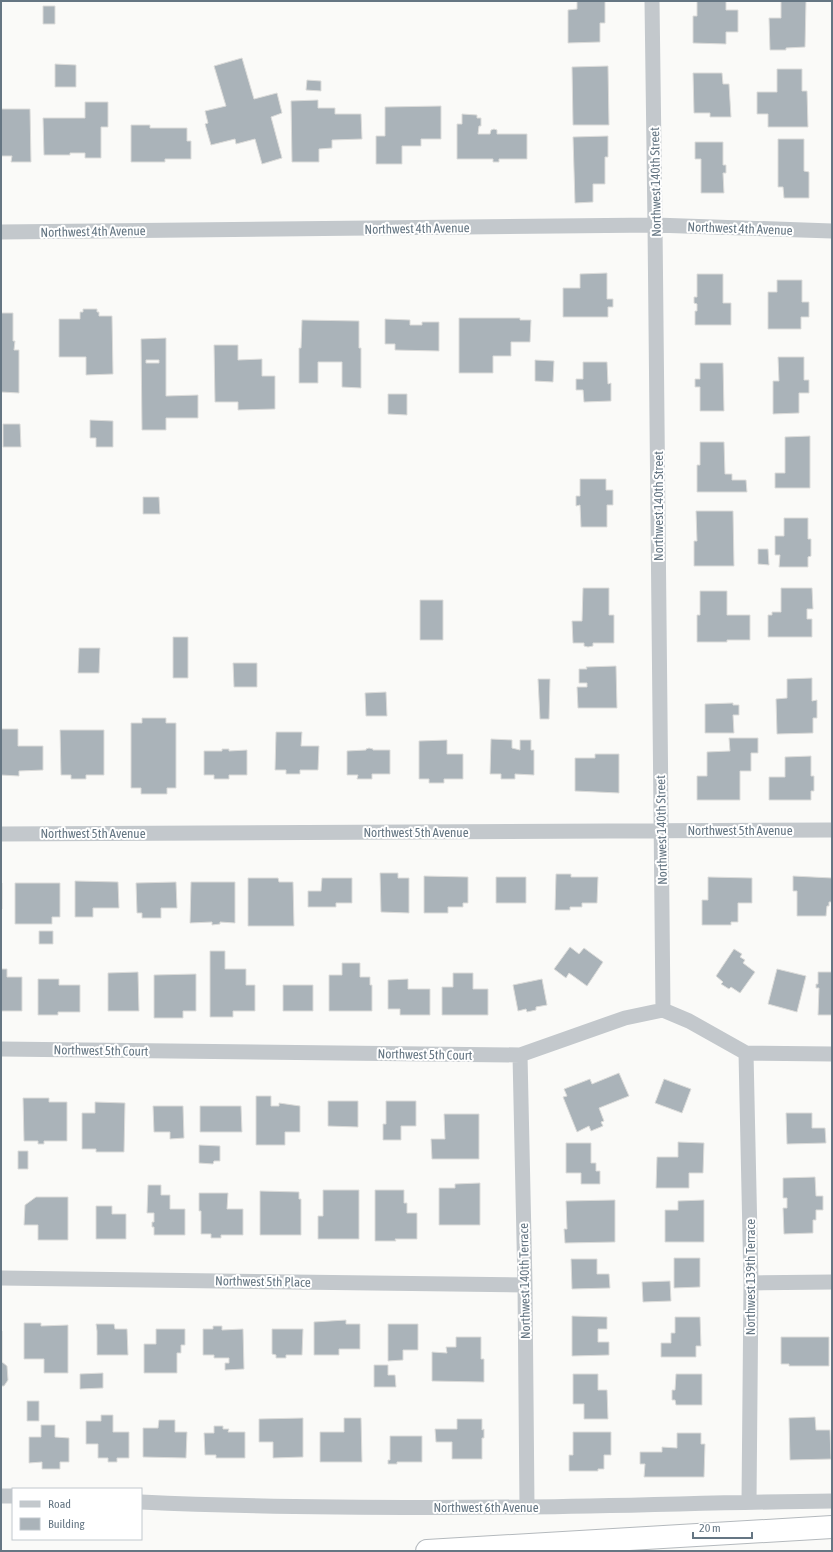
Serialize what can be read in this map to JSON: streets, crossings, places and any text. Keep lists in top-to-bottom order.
{
  "streets": {
    "street": [
      "Northwest 140th Street",
      "Northwest 4th Avenue",
      "Northwest 5th Avenue",
      "Northwest 5th Court",
      "Northwest 139th Terrace",
      "Northwest 5th Place",
      "Northwest 140th Terrace",
      "Northwest 6th Avenue"
    ]
  },
  "crossings": [
    ["Northwest 140th Street", "Northwest 4th Avenue"],
    ["Northwest 140th Street", "Northwest 5th Avenue"],
    ["Northwest 140th Street", "Northwest 5th Court"],
    ["Northwest 5th Court", "Northwest 140th Terrace"],
    ["Northwest 139th Terrace", "Northwest 6th Avenue"],
    ["Northwest 5th Place", "Northwest 140th Terrace"],
    ["Northwest 140th Terrace", "Northwest 6th Avenue"]
  ],
  "legend": ["Road", "Building"],
  "scale_bar": "20 m"
}
